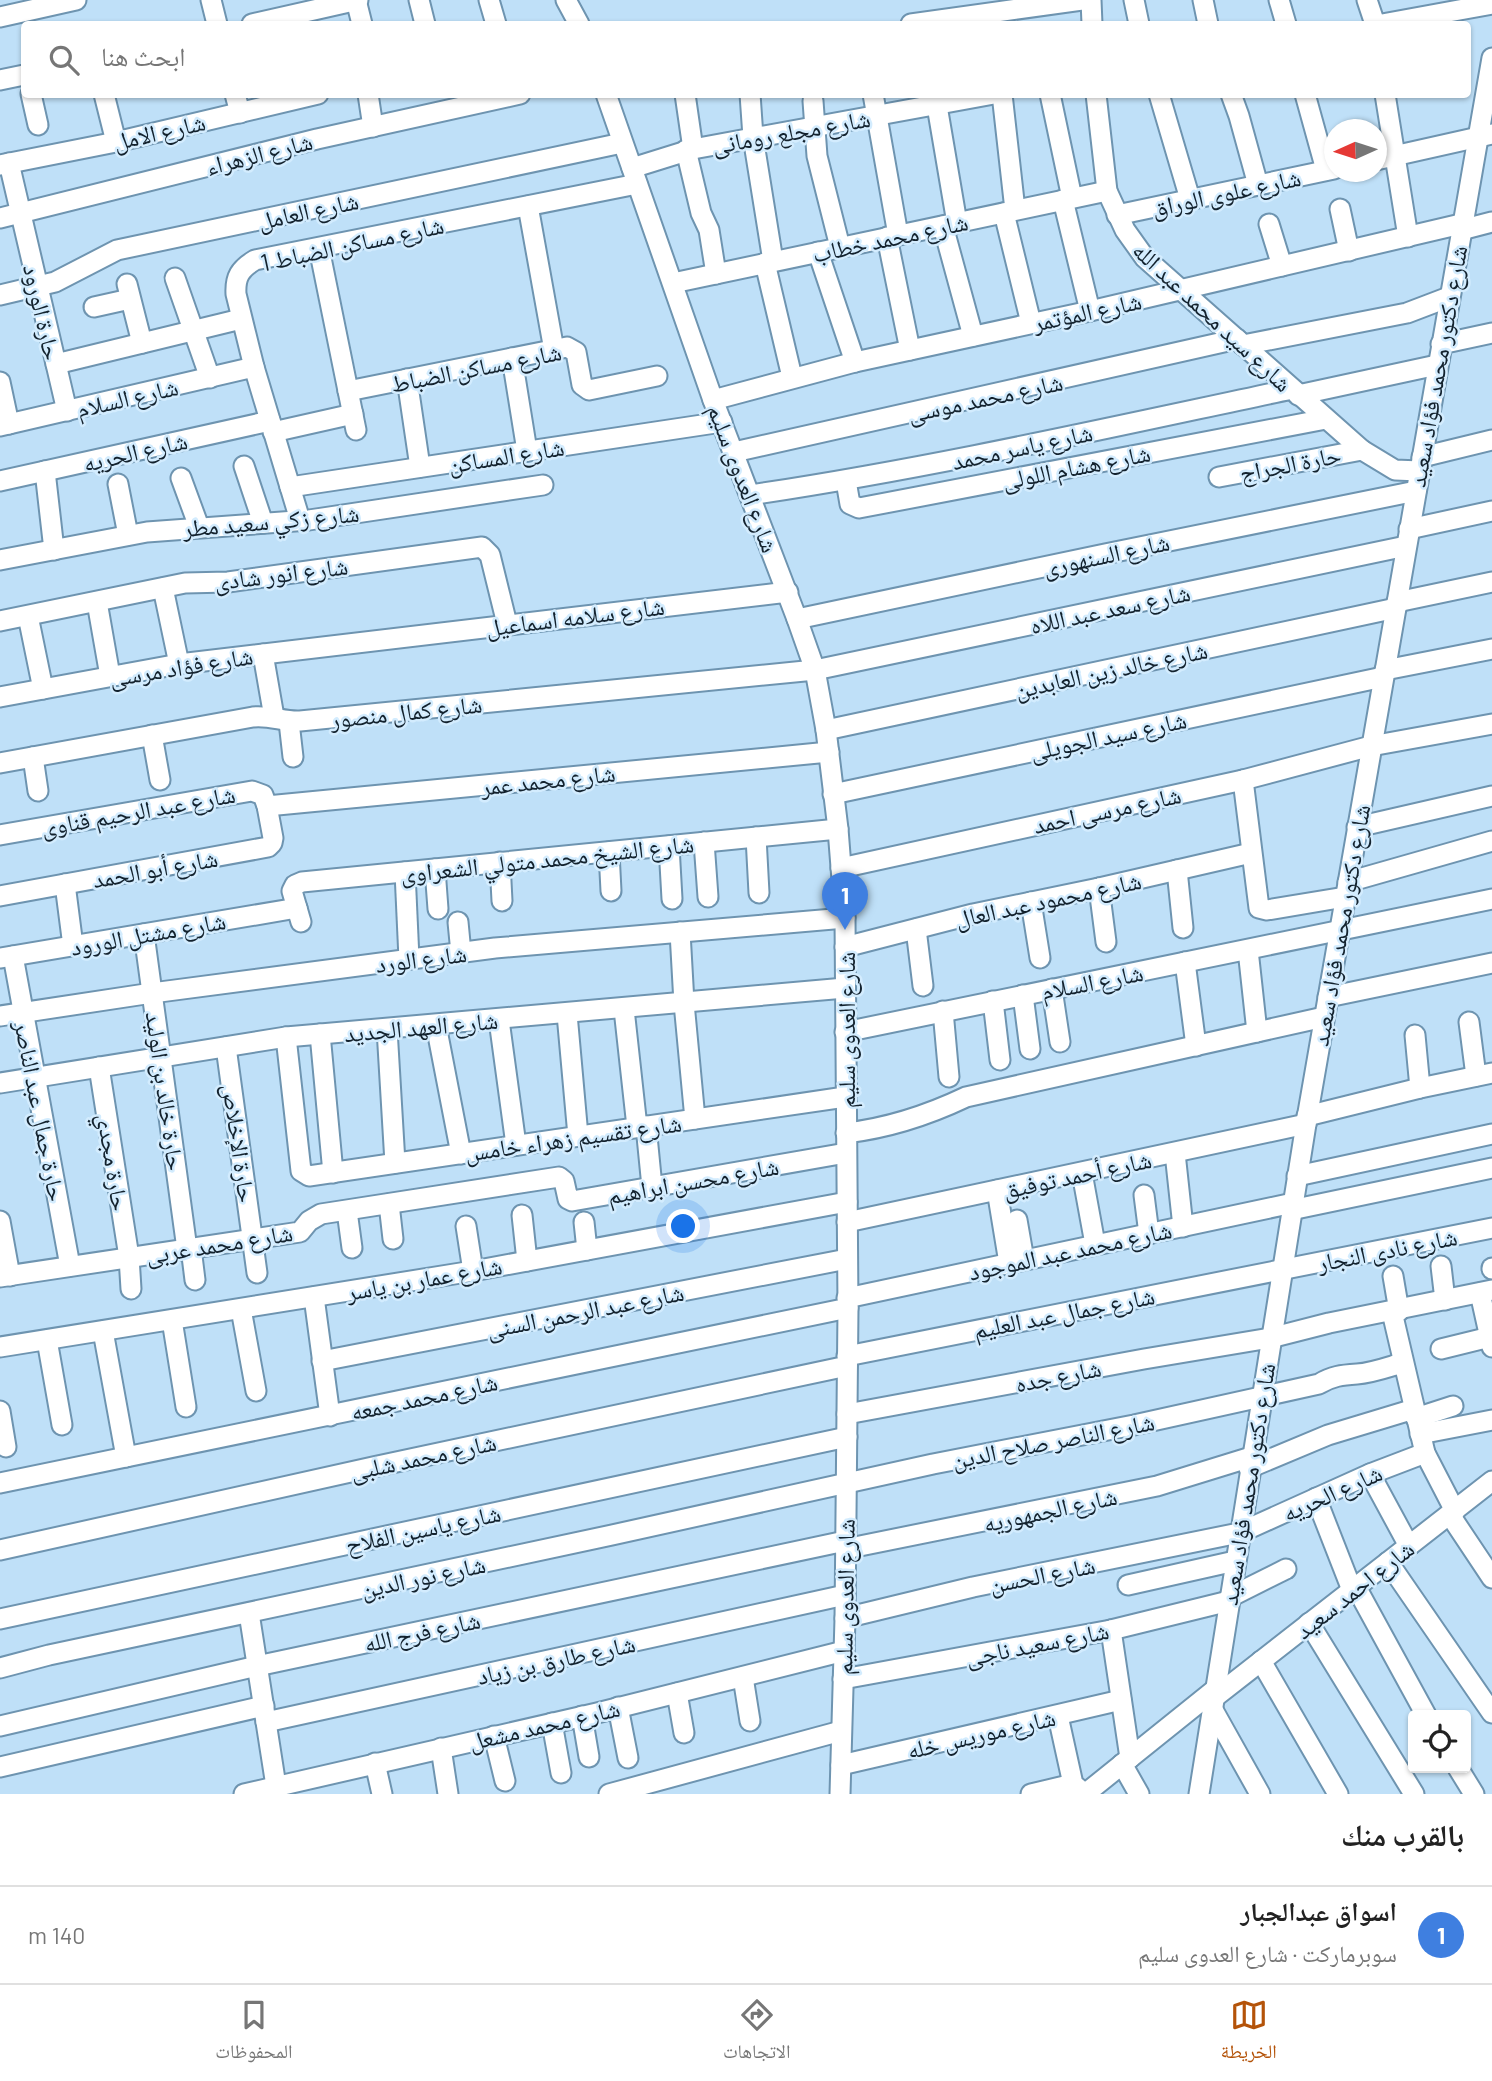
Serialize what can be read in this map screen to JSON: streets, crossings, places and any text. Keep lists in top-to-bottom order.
{
  "streets": {
    "street": [
      "شارع الامل",
      "شارع مجلع رومانى",
      "شارع الزهراء",
      "شارع علوى الوراق",
      "شارع العامل",
      "شارع محمد خطاب",
      "شارع مساكن الضباط 1",
      "شارع المؤتمر",
      "حارة الورود",
      "شارع سيد محمد عبد الله",
      "شارع دكتور محمد فؤاد سعيد",
      "شارع مساكن الضباط",
      "شارع السلام",
      "شارع محمد موسى",
      "شارع ياسر محمد",
      "شارع الحريه",
      "شارع المساكن",
      "حارة الجراج",
      "شارع هشام اللولى",
      "شارع العدوى سليم",
      "شارع زكي سعيد مطر",
      "شارع السنهورى",
      "شارع انور شادى",
      "شارع سعد عبد اللاه",
      "شارع سلامه اسماعيل",
      "شارع فؤاد مرسى",
      "شارع خالد زين العابدين",
      "شارع كمال منصور",
      "شارع سيد الجويلى",
      "شارع محمد عمر",
      "شارع مرسى احمد",
      "شارع عبد الرحيم قناوى",
      "شارع الشيخ محمد متولي الشعراوى",
      "شارع أبو الحمد",
      "شارع محمود عبد العال",
      "شارع مشتل الورود",
      "شارع الورد",
      "شارع العهد الجديد",
      "حارة خالد بن الوليد",
      "حارة جمال عبد الناصر",
      "شارع تقسيم زهراء خامس",
      "حارة الإخلاص",
      "حارة مجدي",
      "شارع أحمد توفيق",
      "شارع محسن ابراهيم",
      "شارع محمد عربى",
      "شارع نادى النجار",
      "شارع محمد عبد الموجود",
      "شارع عمار بن ياسر",
      "شارع عبد الرحمن السنى",
      "شارع جمال عبد العليم",
      "شارع جده",
      "شارع محمد جمعه",
      "شارع الناصر صلاح الدين",
      "شارع محمد شلبى",
      "شارع الجمهوريه",
      "شارع ياسين الفلاح",
      "شارع الحسن",
      "شارع نور الدين",
      "شارع احمد سعيد",
      "شارع فرج الله",
      "شارع سعيد ناجى",
      "شارع طارق بن زياد",
      "شارع محمد مشعل",
      "شارع موريس خله"
    ]
  },
  "crossings": [
    ["شارع الامل", "حارة الورود"],
    ["شارع مجلع رومانى", "شارع مساكن الضباط 1"],
    ["شارع مجلع رومانى", "شارع العدوى سليم"],
    ["شارع الزهراء", "حارة الورود"],
    ["شارع علوى الوراق", "شارع سيد محمد عبد الله"],
    ["شارع العامل", "حارة الورود"],
    ["شارع العامل", "شارع العدوى سليم"],
    ["شارع محمد خطاب", "شارع سيد محمد عبد الله"],
    ["شارع محمد خطاب", "شارع العدوى سليم"],
    ["شارع مساكن الضباط 1", "شارع السلام"],
    ["شارع مساكن الضباط 1", "شارع الحريه"],
    ["شارع مساكن الضباط 1", "شارع المساكن"],
    ["شارع مساكن الضباط 1", "شارع العدوى سليم"],
    ["شارع مساكن الضباط 1", "شارع زكي سعيد مطر"],
    ["شارع المؤتمر", "شارع سيد محمد عبد الله"],
    ["شارع المؤتمر", "شارع دكتور محمد فؤاد سعيد"],
    ["شارع المؤتمر", "شارع العدوى سليم"],
    ["حارة الورود", "شارع السلام"],
    ["شارع سيد محمد عبد الله", "شارع دكتور محمد فؤاد سعيد"],
    ["شارع سيد محمد عبد الله", "شارع محمد موسى"],
    ["شارع سيد محمد عبد الله", "شارع ياسر محمد"],
    ["شارع سيد محمد عبد الله", "حارة الجراج"],
    ["شارع سيد محمد عبد الله", "شارع هشام اللولى"],
    ["شارع دكتور محمد فؤاد سعيد", "شارع السلام"],
    ["شارع دكتور محمد فؤاد سعيد", "شارع محمد موسى"],
    ["شارع دكتور محمد فؤاد سعيد", "شارع ياسر محمد"],
    ["شارع دكتور محمد فؤاد سعيد", "شارع الحريه"],
    ["شارع دكتور محمد فؤاد سعيد", "شارع السنهورى"],
    ["شارع دكتور محمد فؤاد سعيد", "شارع سعد عبد اللاه"],
    ["شارع دكتور محمد فؤاد سعيد", "شارع خالد زين العابدين"],
    ["شارع دكتور محمد فؤاد سعيد", "شارع سيد الجويلى"],
    ["شارع دكتور محمد فؤاد سعيد", "شارع مرسى احمد"],
    ["شارع دكتور محمد فؤاد سعيد", "شارع أحمد توفيق"],
    ["شارع دكتور محمد فؤاد سعيد", "شارع نادى النجار"],
    ["شارع دكتور محمد فؤاد سعيد", "شارع محمد عبد الموجود"],
    ["شارع دكتور محمد فؤاد سعيد", "شارع جمال عبد العليم"],
    ["شارع دكتور محمد فؤاد سعيد", "شارع جده"],
    ["شارع دكتور محمد فؤاد سعيد", "شارع الناصر صلاح الدين"],
    ["شارع دكتور محمد فؤاد سعيد", "شارع الجمهوريه"],
    ["شارع دكتور محمد فؤاد سعيد", "شارع الحسن"],
    ["شارع دكتور محمد فؤاد سعيد", "شارع احمد سعيد"],
    ["شارع دكتور محمد فؤاد سعيد", "شارع سعيد ناجى"],
    ["شارع مساكن الضباط", "شارع الحريه"],
    ["شارع السلام", "شارع العدوى سليم"],
    ["شارع محمد موسى", "شارع العدوى سليم"],
    ["شارع ياسر محمد", "شارع هشام اللولى"],
    ["شارع ياسر محمد", "شارع العدوى سليم"],
    ["شارع الحريه", "شارع الجمهوريه"],
    ["شارع الحريه", "شارع الحسن"],
    ["شارع المساكن", "شارع العدوى سليم"],
    ["شارع العدوى سليم", "شارع السنهورى"],
    ["شارع العدوى سليم", "شارع سعد عبد اللاه"],
    ["شارع العدوى سليم", "شارع سلامه اسماعيل"],
    ["شارع العدوى سليم", "شارع خالد زين العابدين"],
    ["شارع العدوى سليم", "شارع كمال منصور"],
    ["شارع العدوى سليم", "شارع سيد الجويلى"],
    ["شارع العدوى سليم", "شارع محمد عمر"],
    ["شارع العدوى سليم", "شارع مرسى احمد"],
    ["شارع العدوى سليم", "شارع الشيخ محمد متولي الشعراوى"],
    ["شارع العدوى سليم", "شارع محمود عبد العال"],
    ["شارع العدوى سليم", "شارع الورد"],
    ["شارع العدوى سليم", "شارع العهد الجديد"],
    ["شارع العدوى سليم", "شارع تقسيم زهراء خامس"],
    ["شارع العدوى سليم", "شارع أحمد توفيق"],
    ["شارع العدوى سليم", "شارع محسن ابراهيم"],
    ["شارع العدوى سليم", "شارع محمد عبد الموجود"],
    ["شارع العدوى سليم", "شارع عمار بن ياسر"],
    ["شارع العدوى سليم", "شارع عبد الرحمن السنى"],
    ["شارع العدوى سليم", "شارع جمال عبد العليم"],
    ["شارع العدوى سليم", "شارع جده"],
    ["شارع العدوى سليم", "شارع محمد جمعه"],
    ["شارع العدوى سليم", "شارع الناصر صلاح الدين"],
    ["شارع العدوى سليم", "شارع محمد شلبى"],
    ["شارع العدوى سليم", "شارع الجمهوريه"],
    ["شارع العدوى سليم", "شارع ياسين الفلاح"],
    ["شارع العدوى سليم", "شارع الحسن"],
    ["شارع العدوى سليم", "شارع نور الدين"],
    ["شارع العدوى سليم", "شارع فرج الله"],
    ["شارع العدوى سليم", "شارع سعيد ناجى"],
    ["شارع العدوى سليم", "شارع طارق بن زياد"],
    ["شارع العدوى سليم", "شارع محمد مشعل"],
    ["شارع العدوى سليم", "شارع موريس خله"],
    ["شارع انور شادى", "شارع سلامه اسماعيل"],
    ["شارع سعد عبد اللاه", "شارع كمال منصور"],
    ["شارع سلامه اسماعيل", "شارع فؤاد مرسى"],
    ["شارع محمد عمر", "شارع عبد الرحيم قناوى"],
    ["شارع محمد عمر", "شارع أبو الحمد"],
    ["شارع عبد الرحيم قناوى", "شارع أبو الحمد"],
    ["شارع الشيخ محمد متولي الشعراوى", "شارع مشتل الورود"],
    ["شارع مشتل الورود", "حارة خالد بن الوليد"],
    ["شارع مشتل الورود", "حارة جمال عبد الناصر"],
    ["شارع الورد", "حارة خالد بن الوليد"],
    ["شارع الورد", "حارة جمال عبد الناصر"],
    ["شارع العهد الجديد", "حارة خالد بن الوليد"],
    ["شارع العهد الجديد", "حارة جمال عبد الناصر"],
    ["شارع العهد الجديد", "شارع تقسيم زهراء خامس"],
    ["شارع العهد الجديد", "حارة الإخلاص"],
    ["شارع العهد الجديد", "حارة مجدي"],
    ["حارة خالد بن الوليد", "شارع محمد عربى"],
    ["حارة جمال عبد الناصر", "شارع محمد عربى"],
    ["حارة الإخلاص", "شارع محمد عربى"],
    ["حارة مجدي", "شارع محمد عربى"],
    ["شارع محسن ابراهيم", "شارع محمد عربى"],
    ["شارع نادى النجار", "شارع جمال عبد العليم"],
    ["شارع محمد عبد الموجود", "شارع محمد جمعه"],
    ["شارع جمال عبد العليم", "شارع محمد شلبى"],
    ["شارع الناصر صلاح الدين", "شارع نور الدين"],
    ["شارع الجمهوريه", "شارع فرج الله"]
  ],
  "north": "left",
  "page": {
    "search": "ابحث هنا",
    "pins": "1",
    "heading": "بالقرب منك",
    "list": [
      {
        "mark": "1",
        "name": "اسواق عبدالجبار",
        "note": "سوبرماركت · شارع العدوى سليم",
        "value": "140 m"
      }
    ],
    "nav": ["الخريطة", "الاتجاهات", "المحفوظات"]
  }
}
